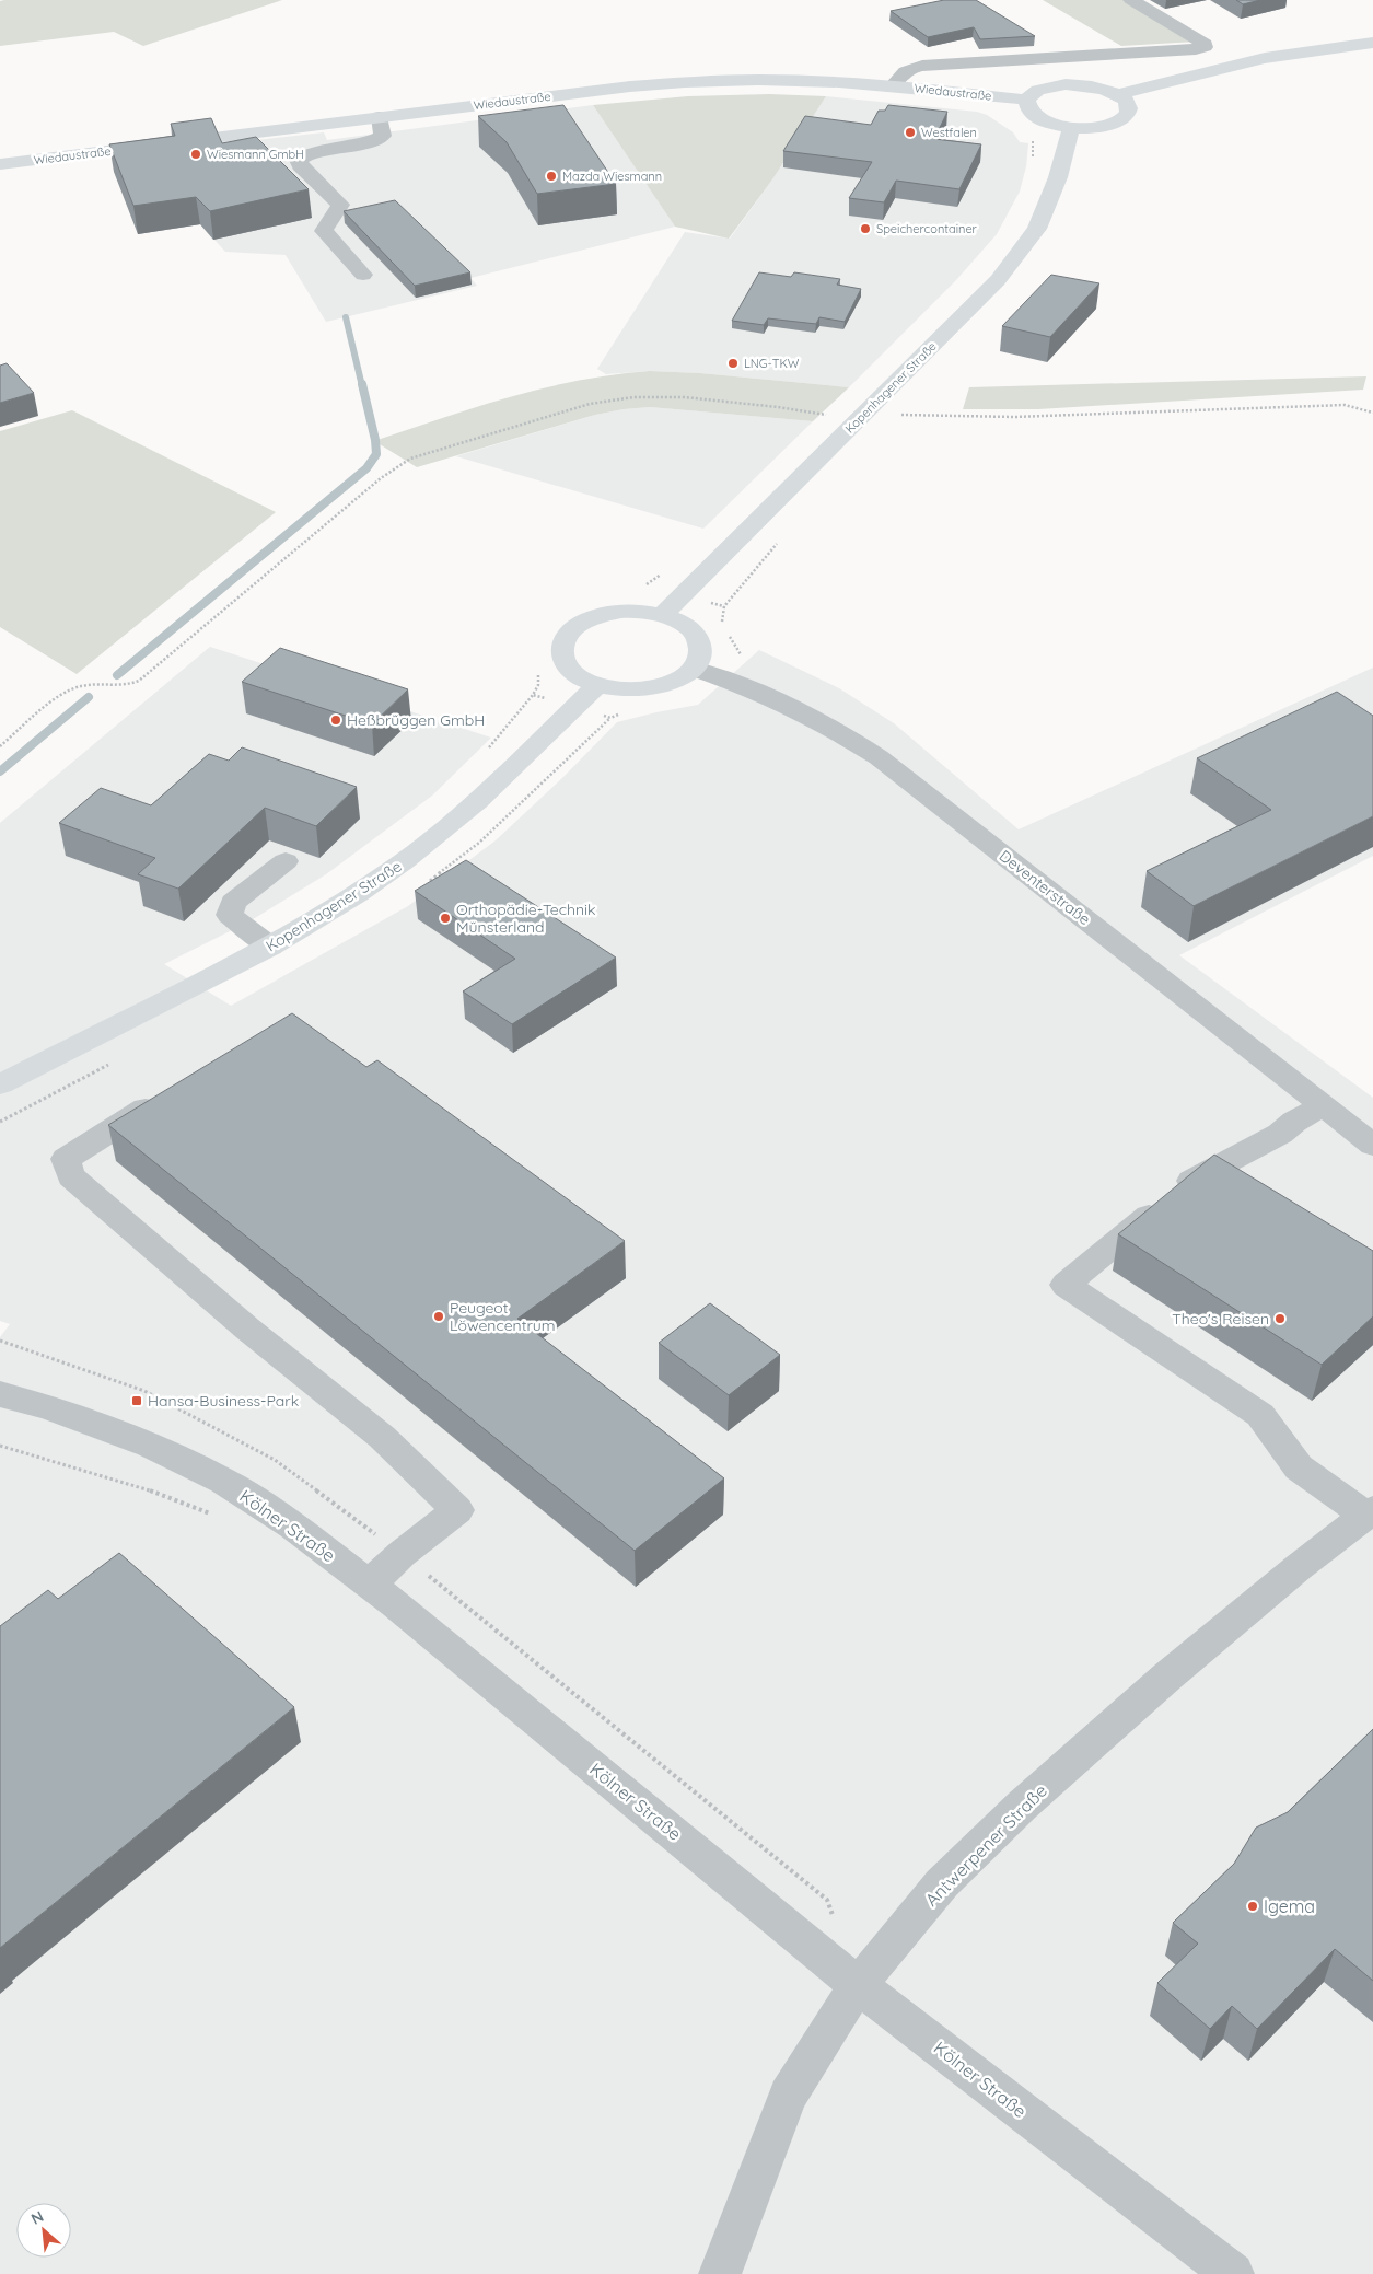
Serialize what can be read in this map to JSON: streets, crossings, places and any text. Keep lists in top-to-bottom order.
{
  "streets": {
    "main road": ["Wiedaustraße", "Kopenhagener Straße"],
    "street": ["Deventerstraße", "Kölner Straße", "Antwerpener Straße"]
  },
  "crossings": [
    ["Kopenhagener Straße", "Deventerstraße"],
    ["Kölner Straße", "Antwerpener Straße"]
  ],
  "places": {
    "other": [
      "Westfalen",
      "Wiesmann GmbH",
      "Mazda Wiesmann",
      "Speichercontainer",
      "LNG-TKW",
      "Heßbrüggen GmbH",
      "Orthopädie-Technik Münsterland",
      "Peugeot Löwencentrum",
      "Theo's Reisen",
      "Igema"
    ],
    "transit": ["Hansa-Business-Park"]
  },
  "north": "top left"
}
